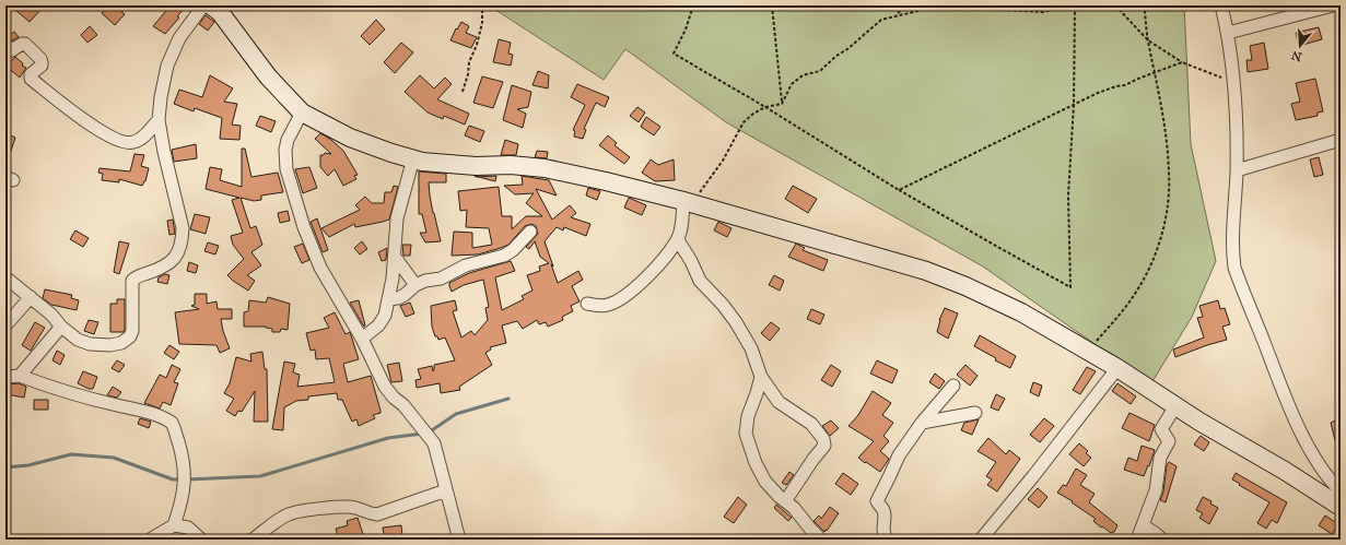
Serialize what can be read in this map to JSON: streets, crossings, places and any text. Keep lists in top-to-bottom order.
{
  "north": "bottom"
}
